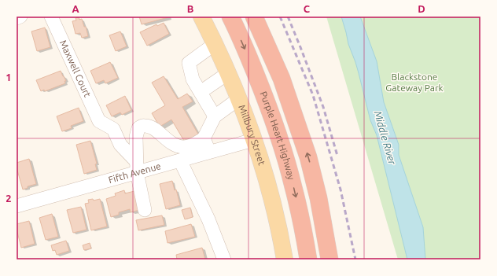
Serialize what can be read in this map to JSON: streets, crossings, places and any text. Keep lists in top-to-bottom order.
{
  "streets": {
    "highway": ["Purple Heart Highway"],
    "main road": ["Millbury Street"],
    "street": ["Maxwell Court", "Fifth Avenue"]
  },
  "crossings": [
    ["Maxwell Court", "Fifth Avenue"],
    ["Millbury Street", "Fifth Avenue"]
  ],
  "water": ["Middle River"],
  "parks": ["Blackstone Gateway Park"],
  "grid": {
    "columns": [
      "A",
      "B",
      "C",
      "D"
    ],
    "rows": ["1", "2"]
  }
}
